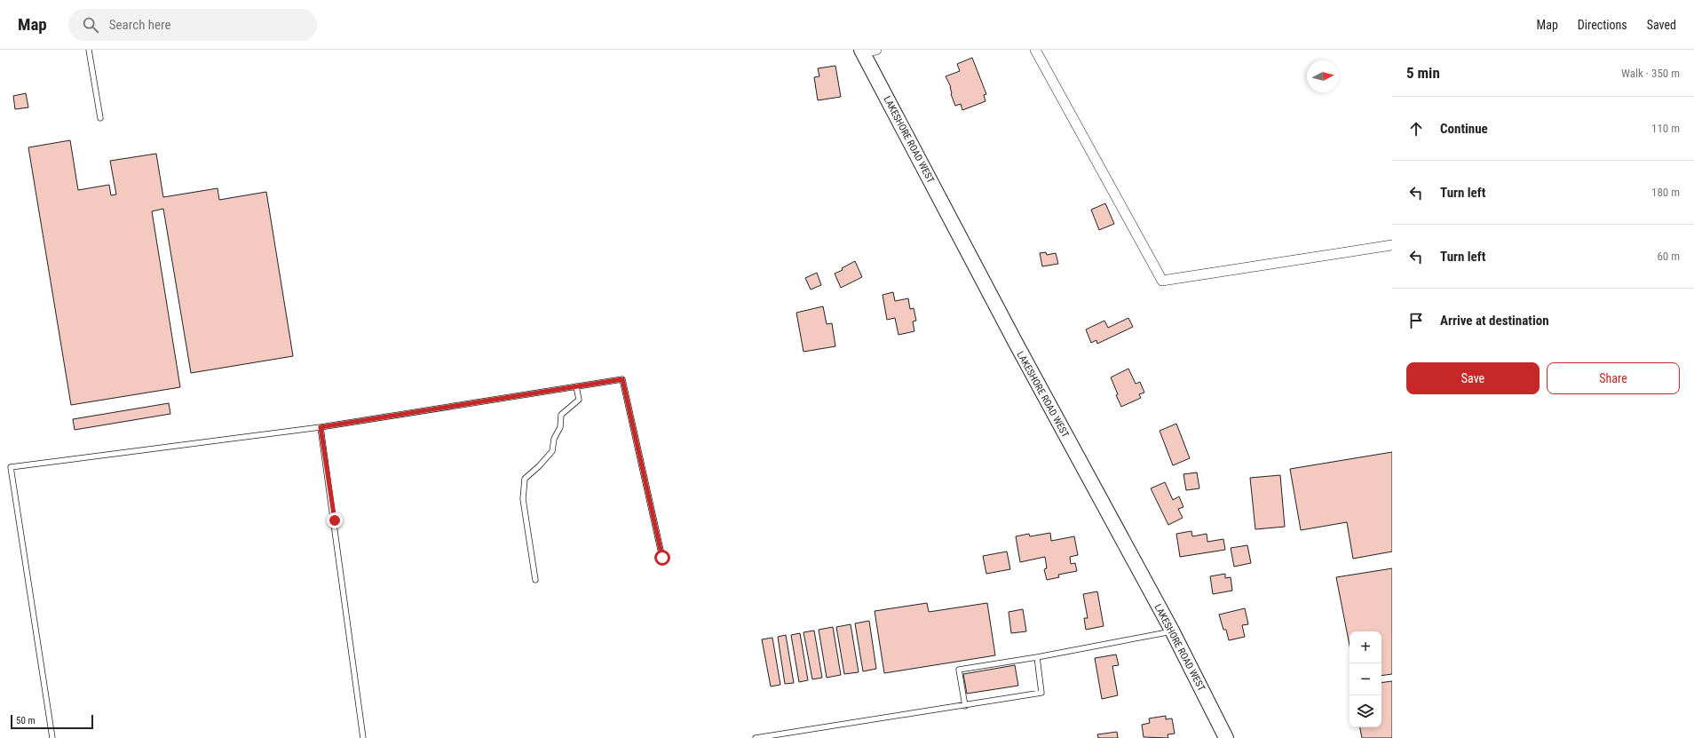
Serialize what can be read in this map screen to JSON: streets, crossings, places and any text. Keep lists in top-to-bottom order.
{
  "streets": {
    "main road": ["LAKESHORE ROAD WEST"]
  },
  "scale_bar": "50 m",
  "north": "right",
  "page": {
    "header": "Map",
    "search": "Search here",
    "nav": ["Map", "Directions", "Saved"],
    "heading": ["5 min", "Walk · 350 m"],
    "list": [
      ["Continue", "110 m"],
      ["Turn left", "180 m"],
      ["Turn left", "60 m"],
      "Arrive at destination"
    ],
    "buttons": ["Save", "Share"],
    "map_buttons": ["+", "−"],
    "scale": "50 m"
  }
}
